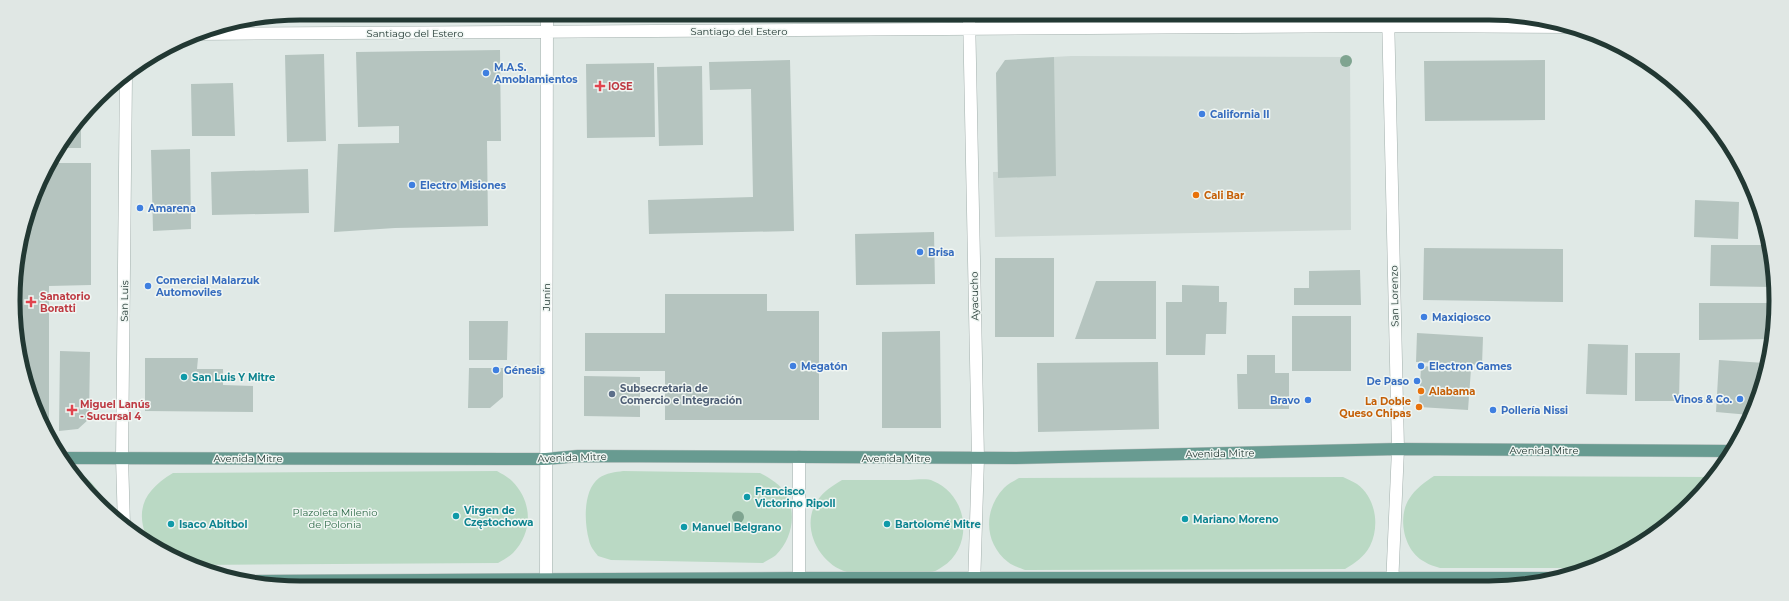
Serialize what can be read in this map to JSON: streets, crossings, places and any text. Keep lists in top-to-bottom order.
{
  "streets": {
    "main road": ["Avenida Mitre"],
    "street": [
      "Santiago del Estero",
      "Ayacucho",
      "San Lorenzo",
      "Junín",
      "San Luis"
    ]
  },
  "crossings": [
    ["Santiago del Estero", "Ayacucho"],
    ["Santiago del Estero", "San Lorenzo"],
    ["Santiago del Estero", "Junín"],
    ["Ayacucho", "Avenida Mitre"],
    ["San Lorenzo", "Avenida Mitre"],
    ["Junín", "Avenida Mitre"],
    ["San Luis", "Avenida Mitre"]
  ],
  "parks": ["Plazoleta Milenio de Polonia"],
  "places": {
    "other": [
      "M.A.S. Amoblamientos",
      "California II",
      "Electro Misiones",
      "Cali Bar",
      "Amarena",
      "Brisa",
      "Comercial Malarzuk Automoviles",
      "Maxiqiosco",
      "Megatón",
      "Electron Games",
      "Génesis",
      "San Luis Y Mitre",
      "De Paso",
      "Alabama",
      "Subsecretaria de Comercio e Integración",
      "Vinos & Co.",
      "Bravo",
      "La Doble Queso Chipas",
      "Pollería Nissi",
      "Francisco Victorino Ripoll",
      "Virgen de Częstochowa",
      "Mariano Moreno",
      "Isaco Abitbol",
      "Bartolomé Mitre",
      "Manuel Belgrano"
    ],
    "health": ["IOSE", "Sanatorio Boratti", "Miguel Lanús - Sucursal 4"]
  }
}
